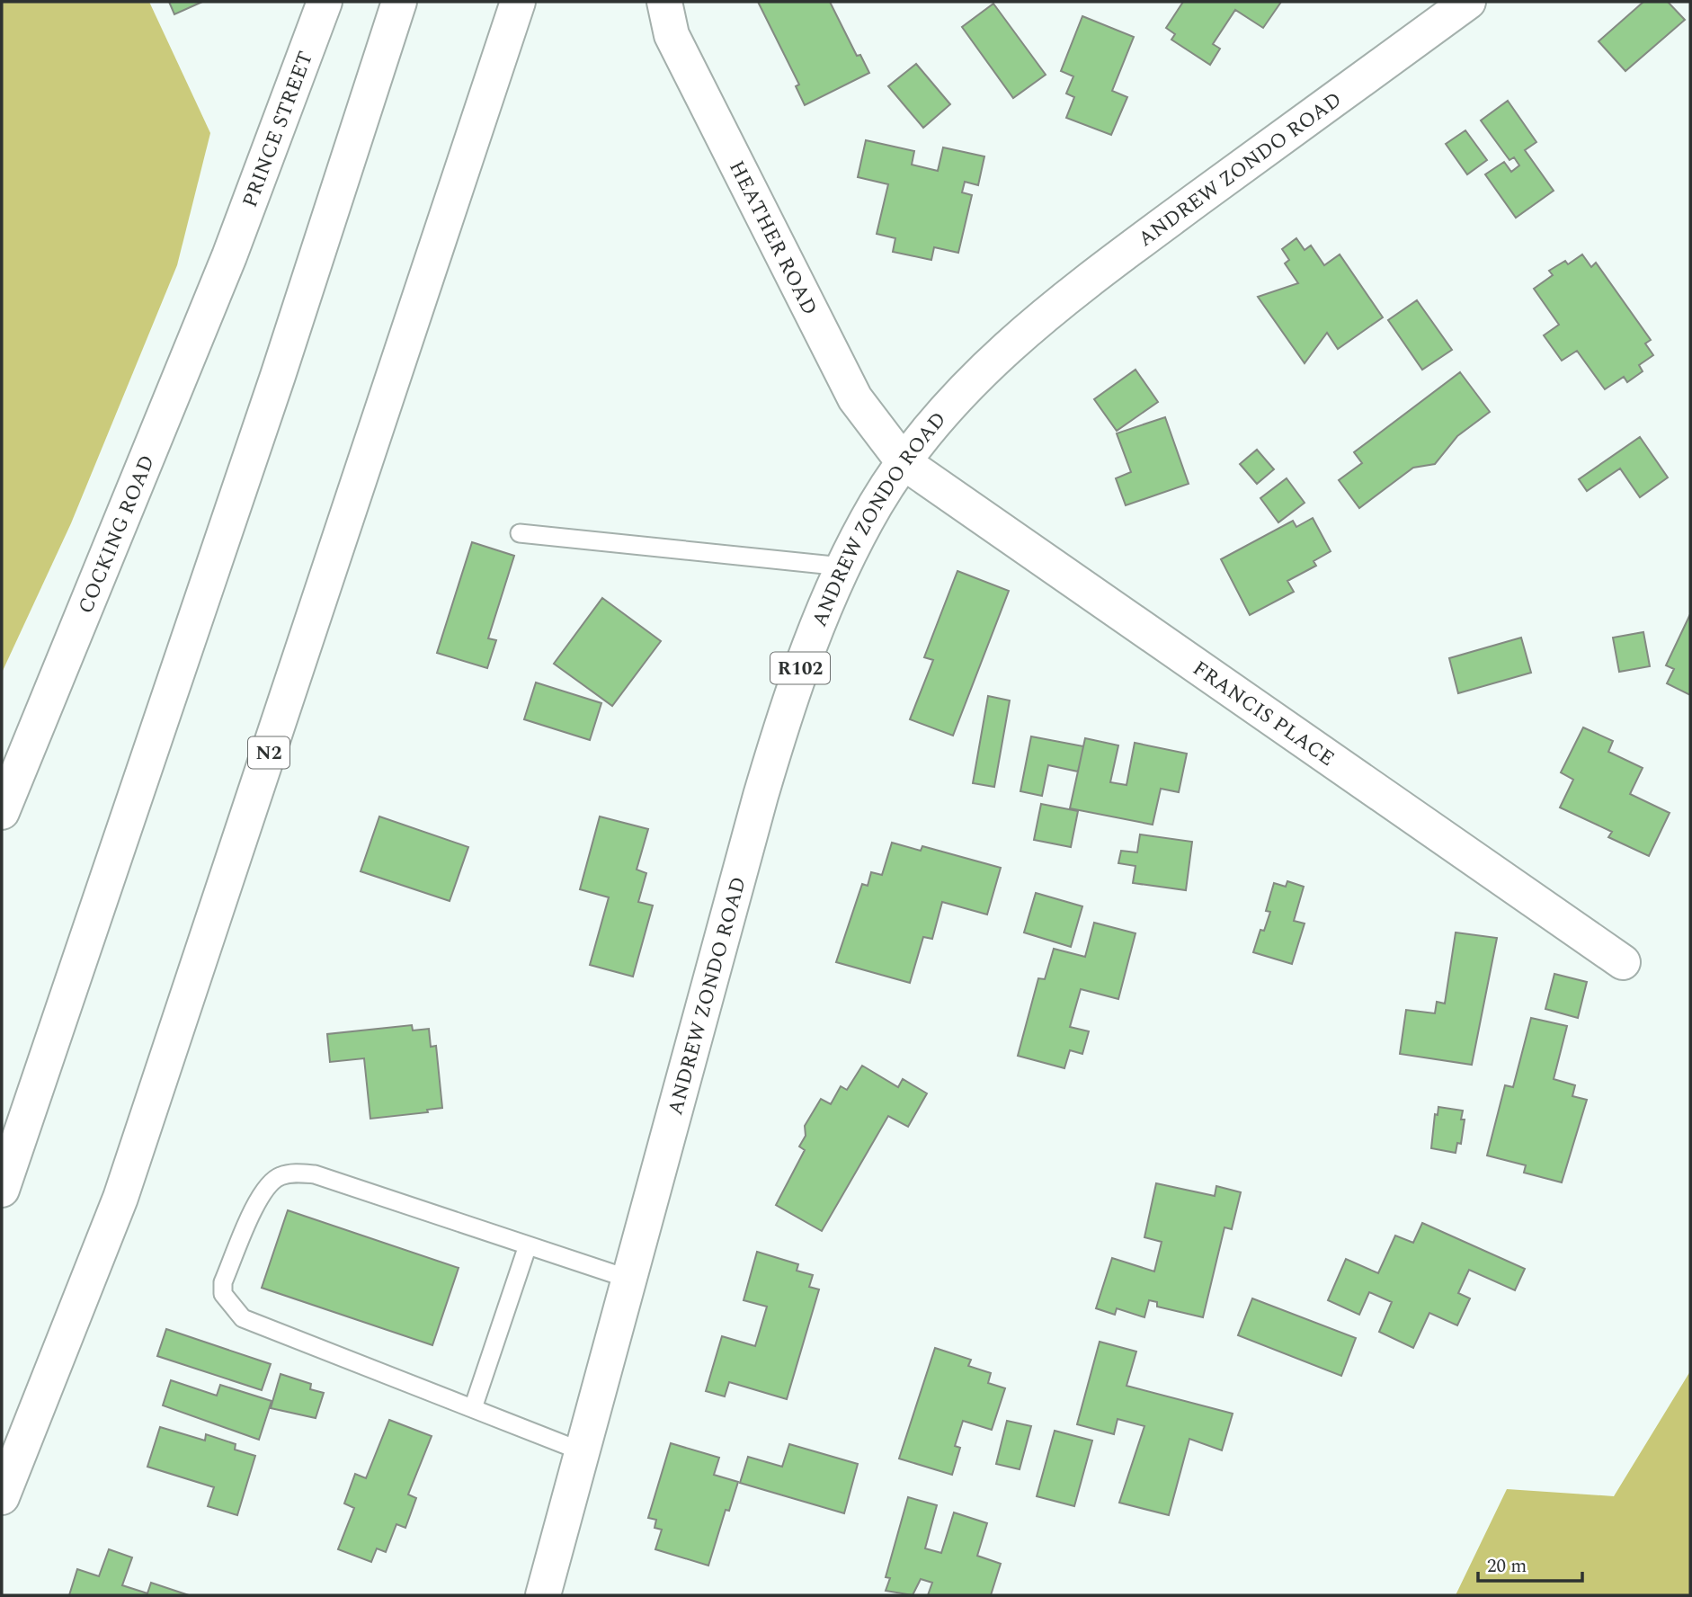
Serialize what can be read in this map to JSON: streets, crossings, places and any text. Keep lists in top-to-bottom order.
{
  "streets": {
    "main road": [
      "PRINCE STREET",
      "ANDREW ZONDO ROAD",
      "HEATHER ROAD",
      "COCKING ROAD",
      "R102",
      "FRANCIS PLACE",
      "N2"
    ]
  },
  "crossings": [
    ["PRINCE STREET", "COCKING ROAD"],
    ["ANDREW ZONDO ROAD", "HEATHER ROAD"],
    ["ANDREW ZONDO ROAD", "FRANCIS PLACE"],
    ["HEATHER ROAD", "FRANCIS PLACE"]
  ],
  "scale_bar": "20 m"
}
